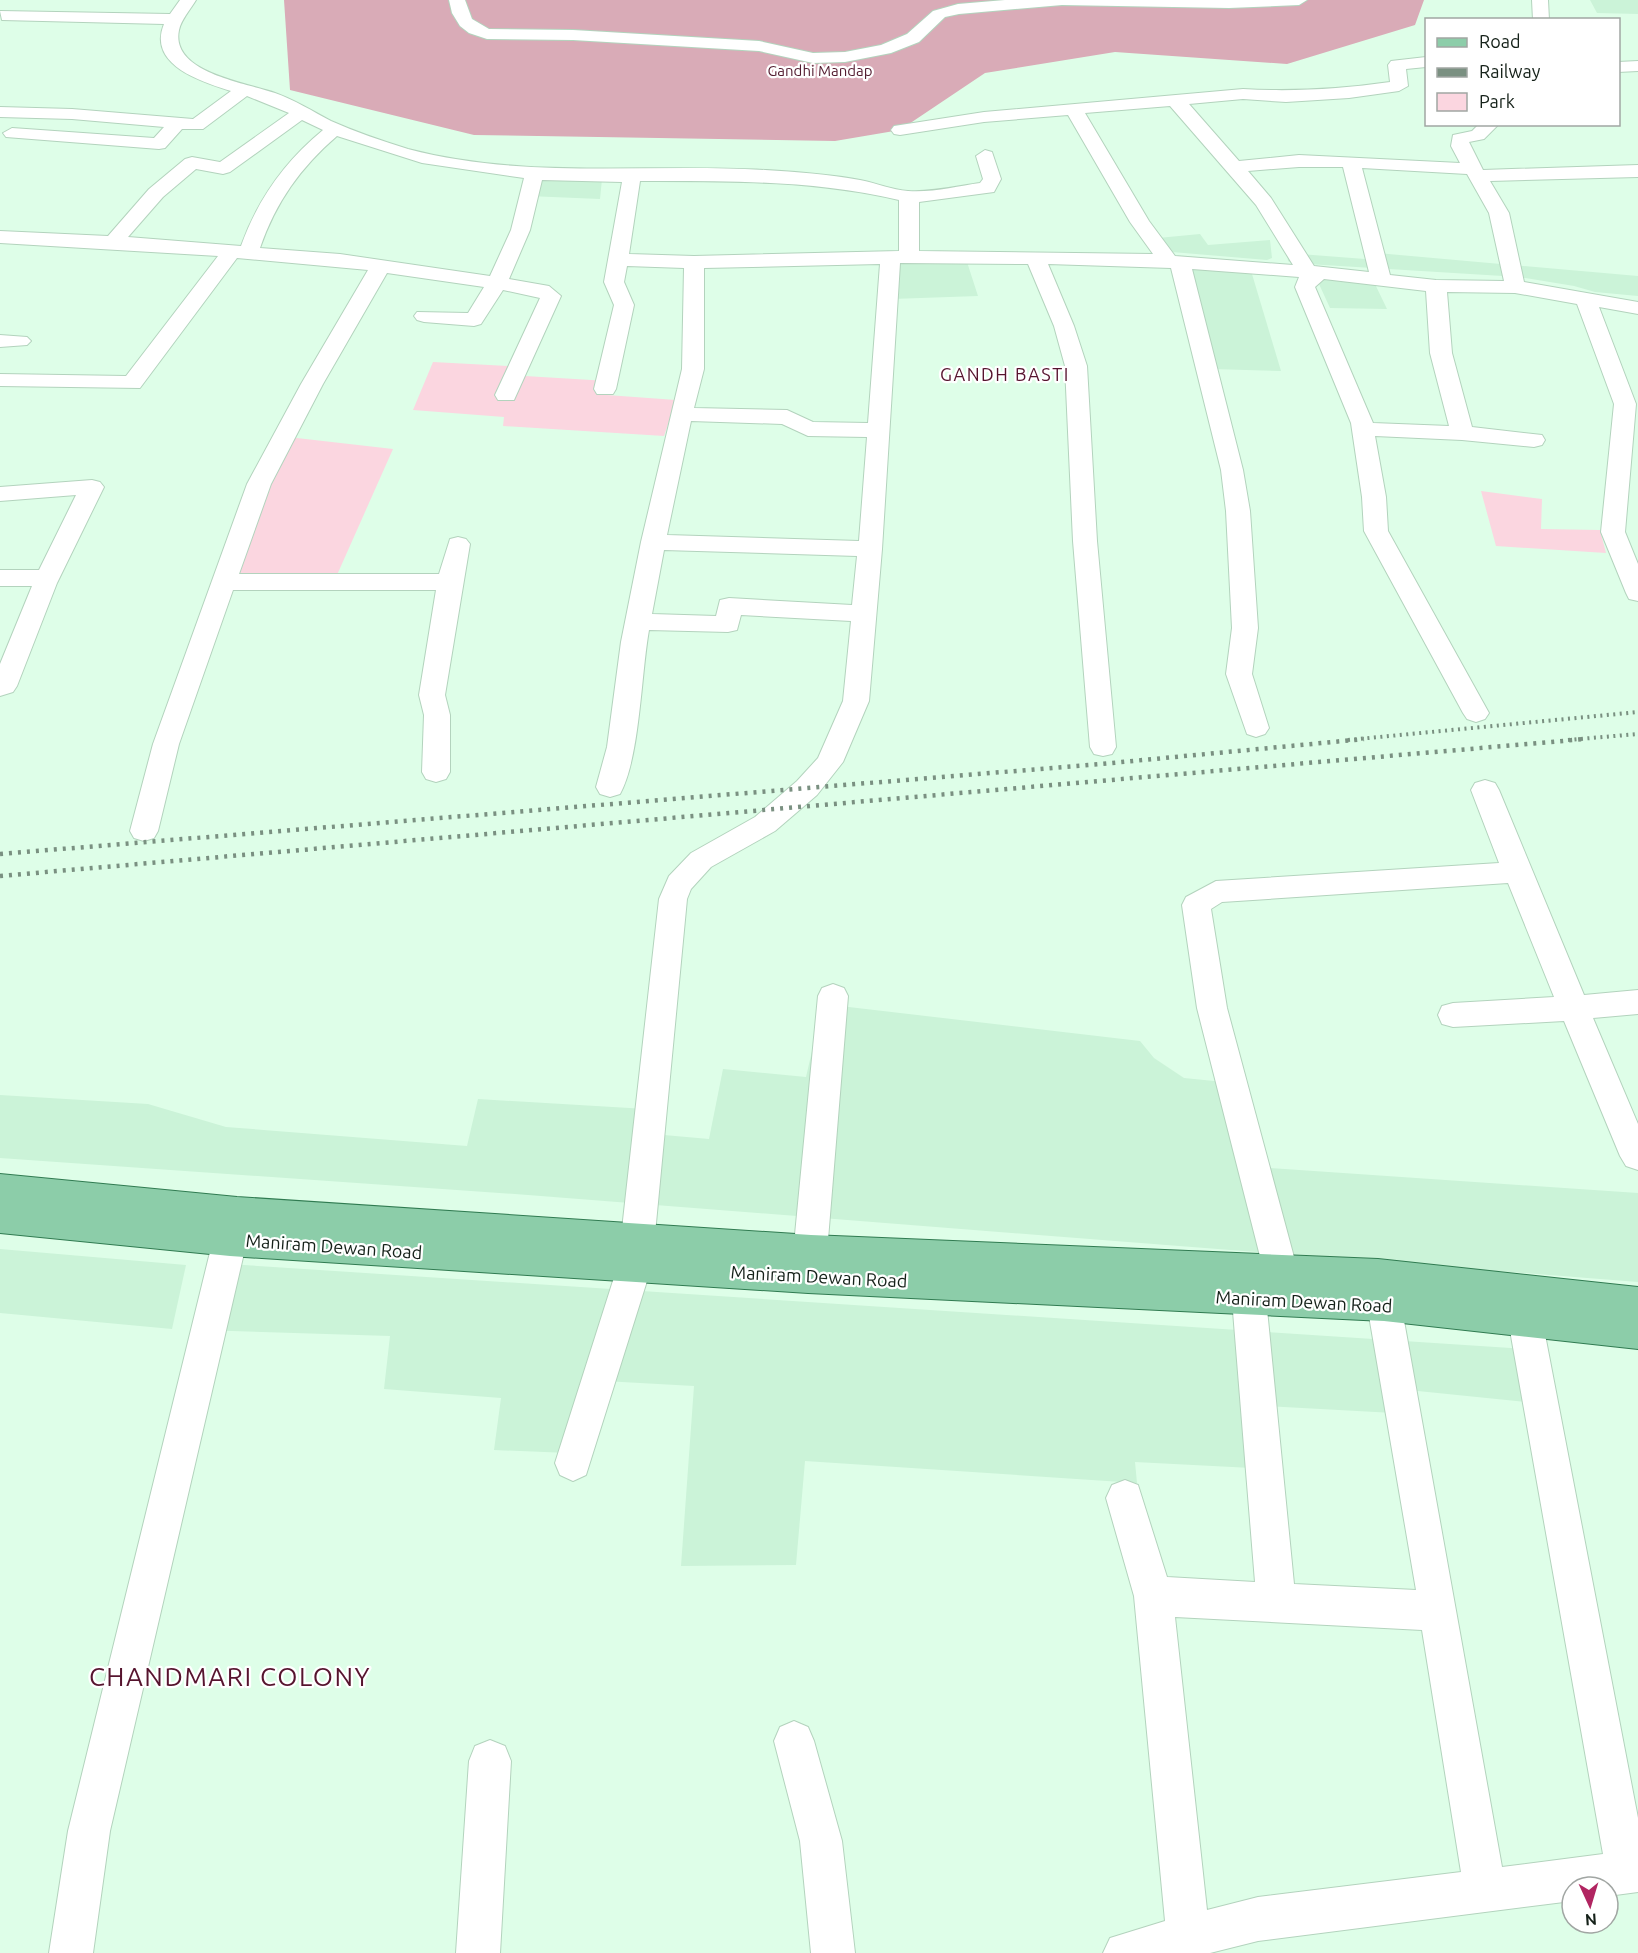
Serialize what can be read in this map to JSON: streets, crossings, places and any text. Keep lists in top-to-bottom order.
{
  "streets": {
    "main road": ["Maniram Dewan Road"]
  },
  "districts": ["GANDH BASTI", "CHANDMARI COLONY"],
  "parks": ["Gandhi Mandap"],
  "legend": ["Road", "Railway", "Park"],
  "north": "bottom"
}
